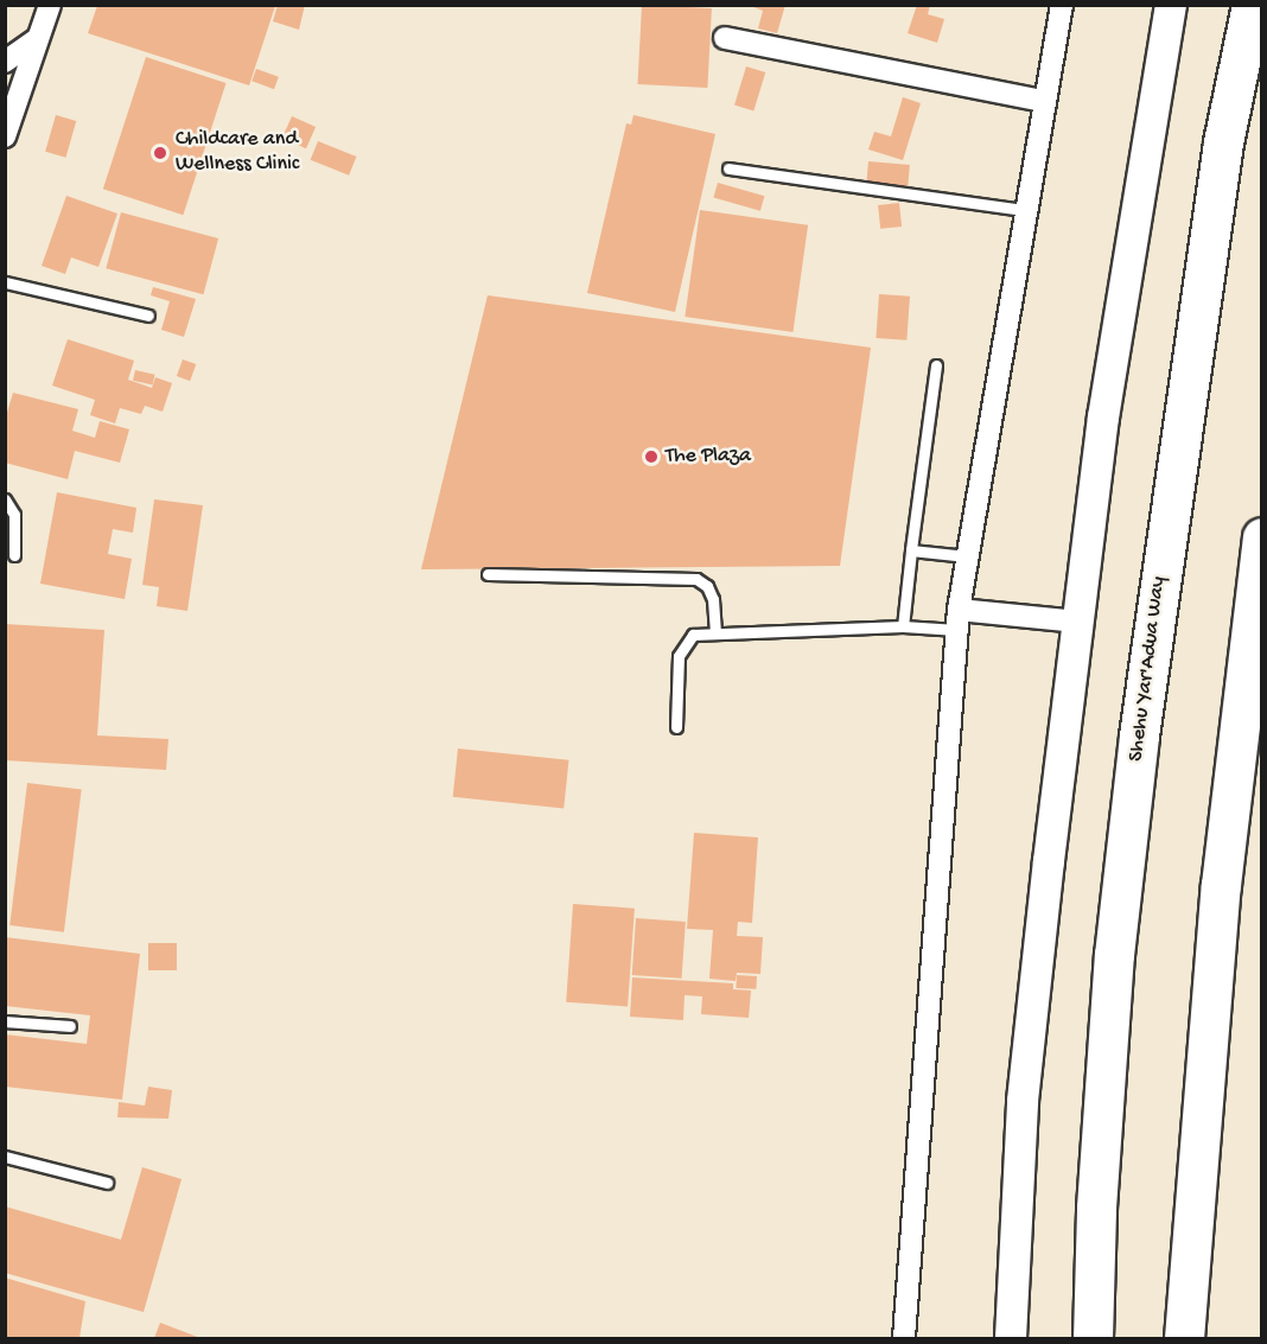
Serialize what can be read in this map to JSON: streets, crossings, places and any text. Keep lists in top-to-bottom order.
{
  "streets": {
    "highway": ["Shehu Yar'Adua Way"]
  },
  "places": ["Childcare and Wellness Clinic", "The Plaza"]
}
